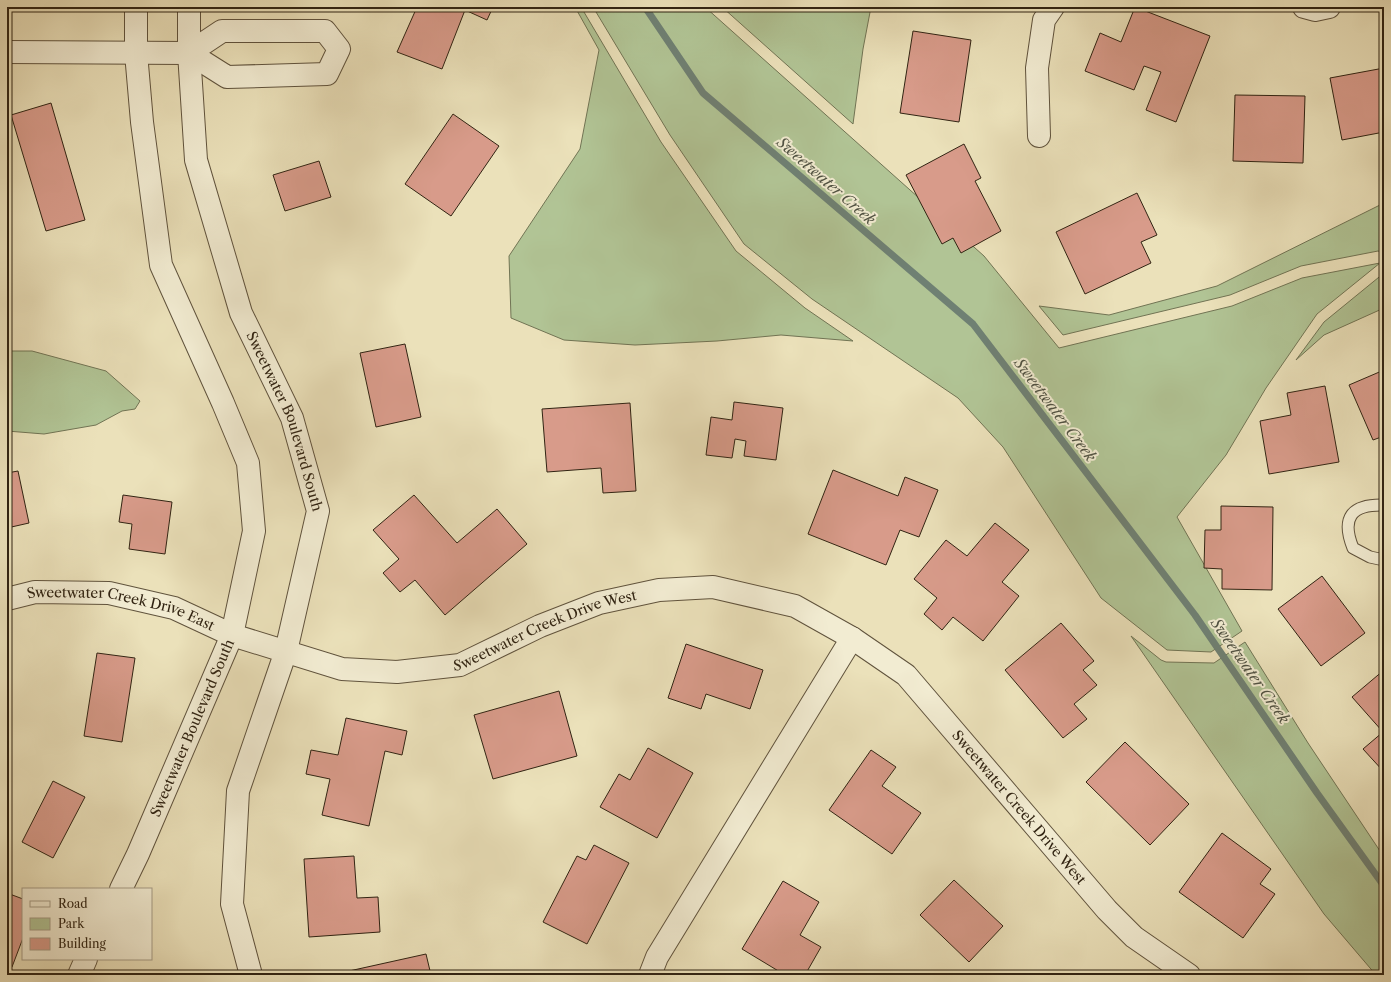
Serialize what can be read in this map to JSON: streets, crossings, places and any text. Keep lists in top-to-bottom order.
{
  "streets": {
    "street": ["Sweetwater Boulevard South", "Sweetwater Creek Drive East", "Sweetwater Creek Drive West"]
  },
  "crossings": [
    ["Sweetwater Boulevard South", "Sweetwater Creek Drive East"],
    ["Sweetwater Boulevard South", "Sweetwater Creek Drive West"],
    ["Sweetwater Creek Drive East", "Sweetwater Creek Drive West"]
  ],
  "water": ["Sweetwater Creek"],
  "legend": ["Road", "Park", "Building"]
}
